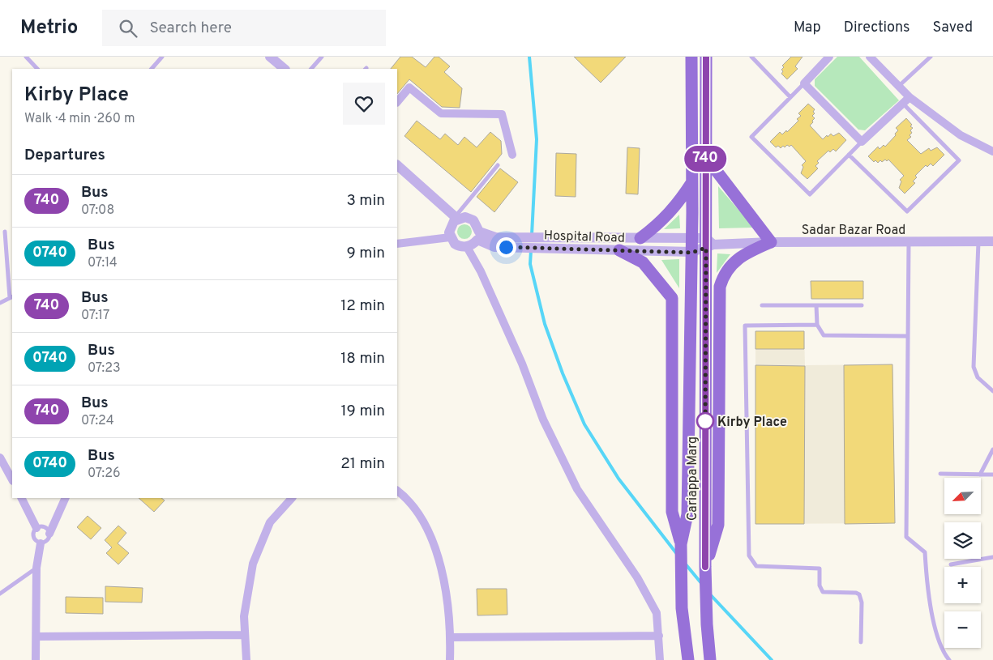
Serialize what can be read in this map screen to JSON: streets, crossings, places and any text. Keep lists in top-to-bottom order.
{
  "streets": {
    "main road": ["Cariappa Marg"],
    "street": ["Sadar Bazar Road", "Hospital Road"]
  },
  "crossings": [
    ["Sadar Bazar Road", "Hospital Road"],
    ["Sadar Bazar Road", "Cariappa Marg"],
    ["Hospital Road", "Cariappa Marg"]
  ],
  "places": ["Kirby Place"],
  "lines": ["bus line 740"],
  "north": "bottom left",
  "page": {
    "header": "Metrio",
    "search": "Search here",
    "nav": ["Map", "Directions", "Saved"],
    "on_map": "740",
    "heading": [
      ["Kirby Place", "Walk · 4 min · 260 m"],
      "Departures"
    ],
    "list": [
      {
        "mark": "740",
        "name": "Bus",
        "note": "07:08",
        "value": "3 min"
      },
      {
        "mark": "0740",
        "name": "Bus",
        "note": "07:14",
        "value": "9 min"
      },
      {
        "mark": "740",
        "name": "Bus",
        "note": "07:17",
        "value": "12 min"
      },
      {
        "mark": "0740",
        "name": "Bus",
        "note": "07:23",
        "value": "18 min"
      },
      {
        "mark": "740",
        "name": "Bus",
        "note": "07:24",
        "value": "19 min"
      },
      {
        "mark": "0740",
        "name": "Bus",
        "note": "07:26",
        "value": "21 min"
      }
    ],
    "map_buttons": ["+", "−"]
  }
}
